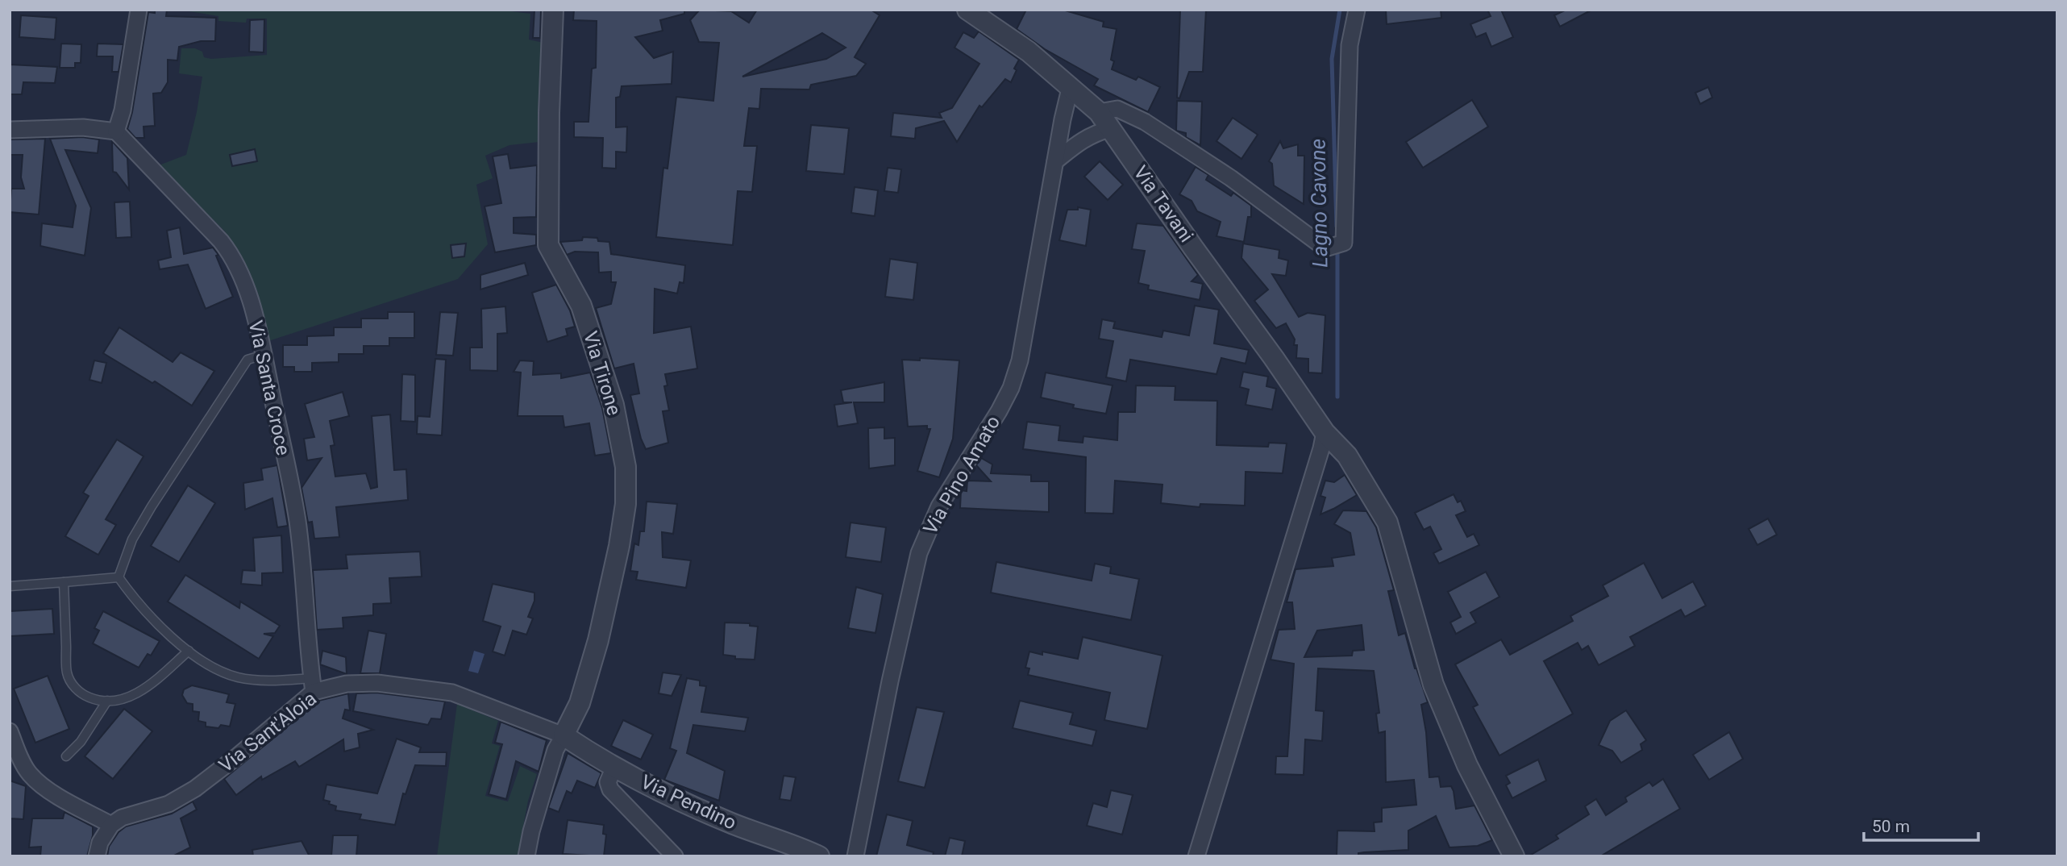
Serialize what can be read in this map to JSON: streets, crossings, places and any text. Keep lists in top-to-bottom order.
{
  "streets": {
    "street": [
      "Via Tavani",
      "Via Tirone",
      "Via Santa Croce",
      "Via Pino Amato",
      "Via Sant'Aloia",
      "Via Pendino"
    ]
  },
  "crossings": [
    ["Via Tavani", "Via Pino Amato"],
    ["Via Tirone", "Via Sant'Aloia"],
    ["Via Tirone", "Via Pendino"],
    ["Via Santa Croce", "Via Sant'Aloia"],
    ["Via Sant'Aloia", "Via Pendino"]
  ],
  "water": ["Lagno Cavone"],
  "scale_bar": "50 m"
}
